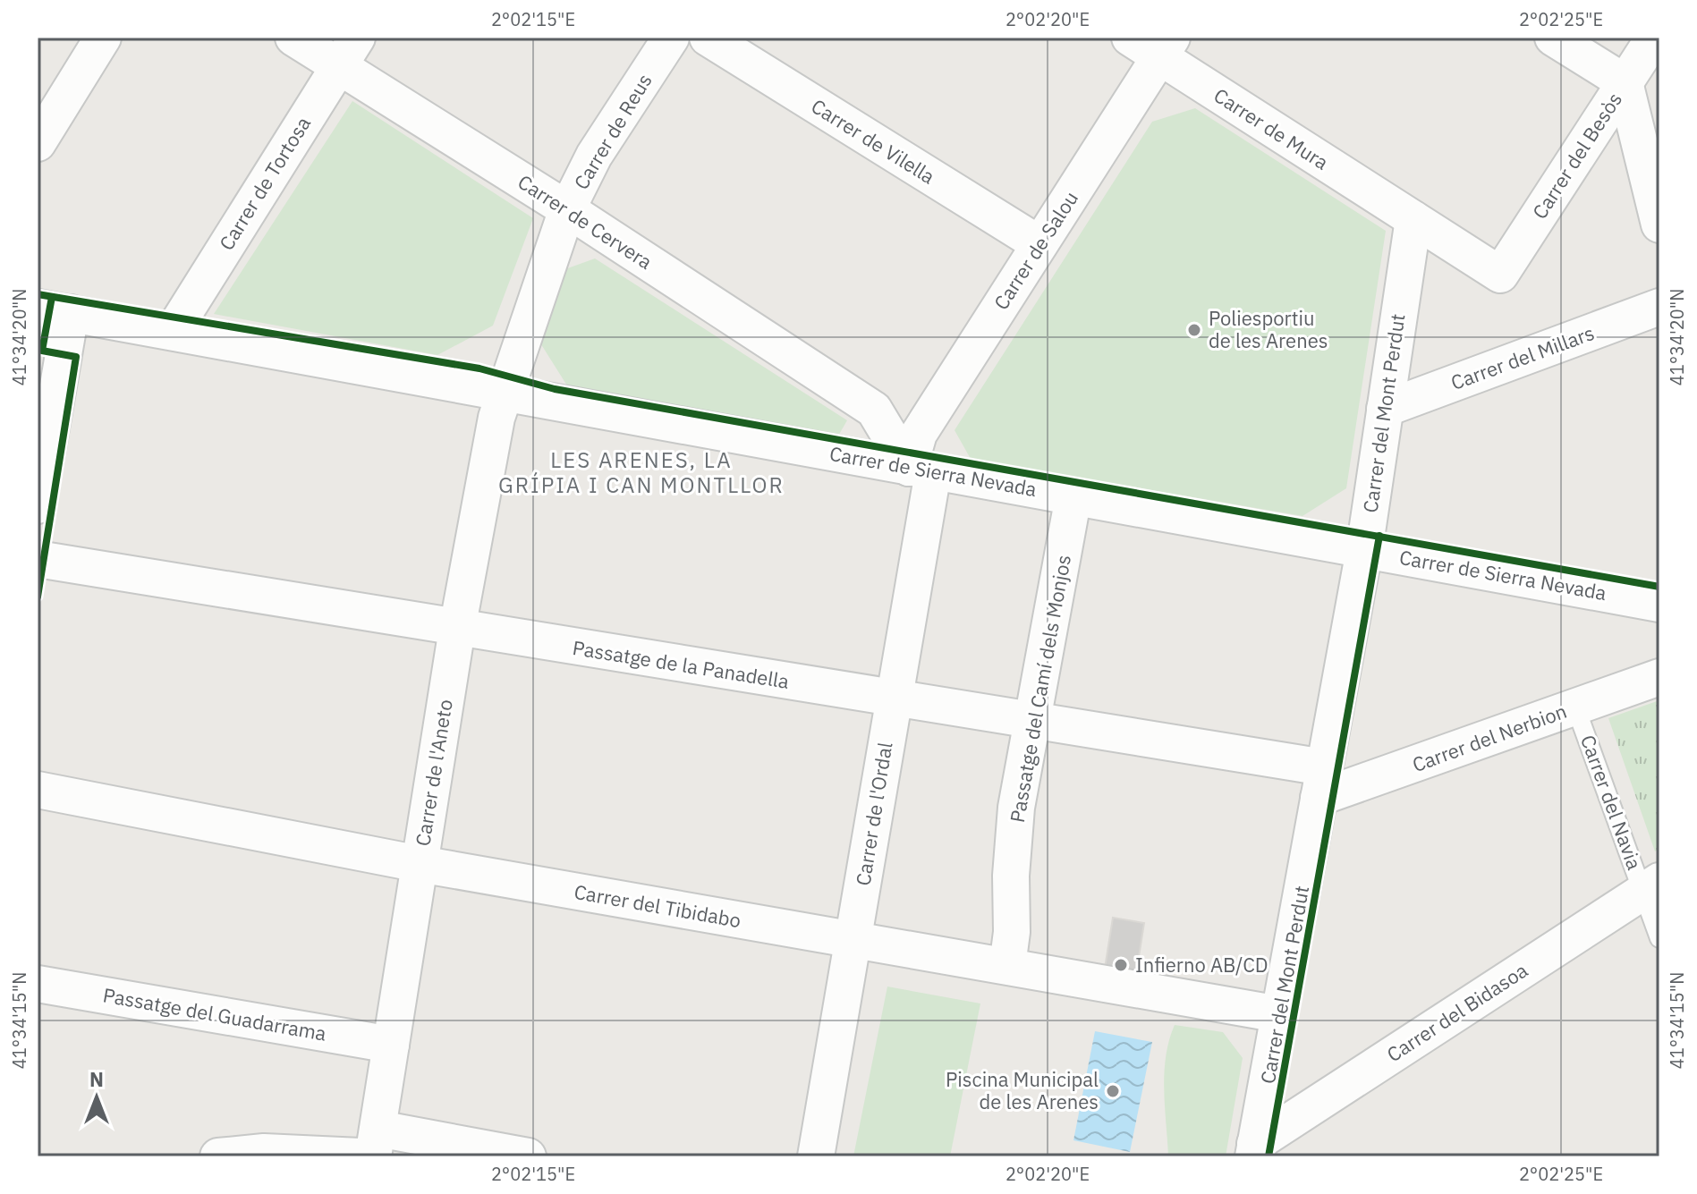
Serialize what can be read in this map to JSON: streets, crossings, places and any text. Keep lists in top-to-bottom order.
{
  "streets": {
    "street": [
      "Carrer de Mura",
      "Carrer de Reus",
      "Carrer de Vilella",
      "Carrer del Besòs",
      "Carrer de Tortosa",
      "Carrer de Cervera",
      "Carrer de Salou",
      "Carrer del Millars",
      "Carrer del Mont Perdut",
      "Carrer de Sierra Nevada",
      "Passatge de la Panadella",
      "Passatge del Camí dels Monjos",
      "Carrer del Nerbion",
      "Carrer de l'Aneto",
      "Carrer de l'Ordal",
      "Carrer del Tibidabo",
      "Carrer del Bidasoa",
      "Passatge del Guadarrama"
    ],
    "lane": ["Carrer del Navia"]
  },
  "crossings": [
    ["Carrer de Mura", "Carrer del Besòs"],
    ["Carrer de Mura", "Carrer de Salou"],
    ["Carrer de Mura", "Carrer del Mont Perdut"],
    ["Carrer de Reus", "Carrer de Cervera"],
    ["Carrer de Reus", "Carrer de Sierra Nevada"],
    ["Carrer de Reus", "Carrer de l'Aneto"],
    ["Carrer de Vilella", "Carrer de Salou"],
    ["Carrer de Tortosa", "Carrer de Cervera"],
    ["Carrer de Tortosa", "Carrer de Sierra Nevada"],
    ["Carrer de Cervera", "Carrer de Salou"],
    ["Carrer de Cervera", "Carrer de Sierra Nevada"],
    ["Carrer de Cervera", "Carrer de l'Ordal"],
    ["Carrer de Salou", "Carrer de Sierra Nevada"],
    ["Carrer de Salou", "Carrer de l'Ordal"],
    ["Carrer del Millars", "Carrer del Mont Perdut"],
    ["Carrer del Mont Perdut", "Carrer de Sierra Nevada"],
    ["Carrer del Mont Perdut", "Passatge de la Panadella"],
    ["Carrer del Mont Perdut", "Carrer del Nerbion"],
    ["Carrer del Mont Perdut", "Carrer del Tibidabo"],
    ["Carrer del Mont Perdut", "Carrer del Bidasoa"],
    ["Carrer de Sierra Nevada", "Passatge del Camí dels Monjos"],
    ["Carrer de Sierra Nevada", "Carrer de l'Aneto"],
    ["Carrer de Sierra Nevada", "Carrer de l'Ordal"],
    ["Passatge de la Panadella", "Passatge del Camí dels Monjos"],
    ["Passatge de la Panadella", "Carrer del Nerbion"],
    ["Passatge de la Panadella", "Carrer de l'Aneto"],
    ["Passatge de la Panadella", "Carrer de l'Ordal"],
    ["Passatge del Camí dels Monjos", "Carrer del Tibidabo"],
    ["Carrer del Nerbion", "Carrer del Navia"],
    ["Carrer de l'Aneto", "Carrer del Tibidabo"],
    ["Carrer de l'Aneto", "Passatge del Guadarrama"],
    ["Carrer del Navia", "Carrer del Bidasoa"],
    ["Carrer de l'Ordal", "Carrer del Tibidabo"]
  ],
  "districts": ["LES ARENES, LA GRÍPIA I CAN MONTLLOR"],
  "places": ["Poliesportiu de les Arenes", "Infierno AB/CD", "Piscina Municipal de les Arenes"],
  "north": "top",
  "coordinates": [
    "2°02'15\"E",
    "2°02'20\"E",
    "2°02'25\"E",
    "41°34'20\"N",
    "41°34'15\"N"
  ]
}
